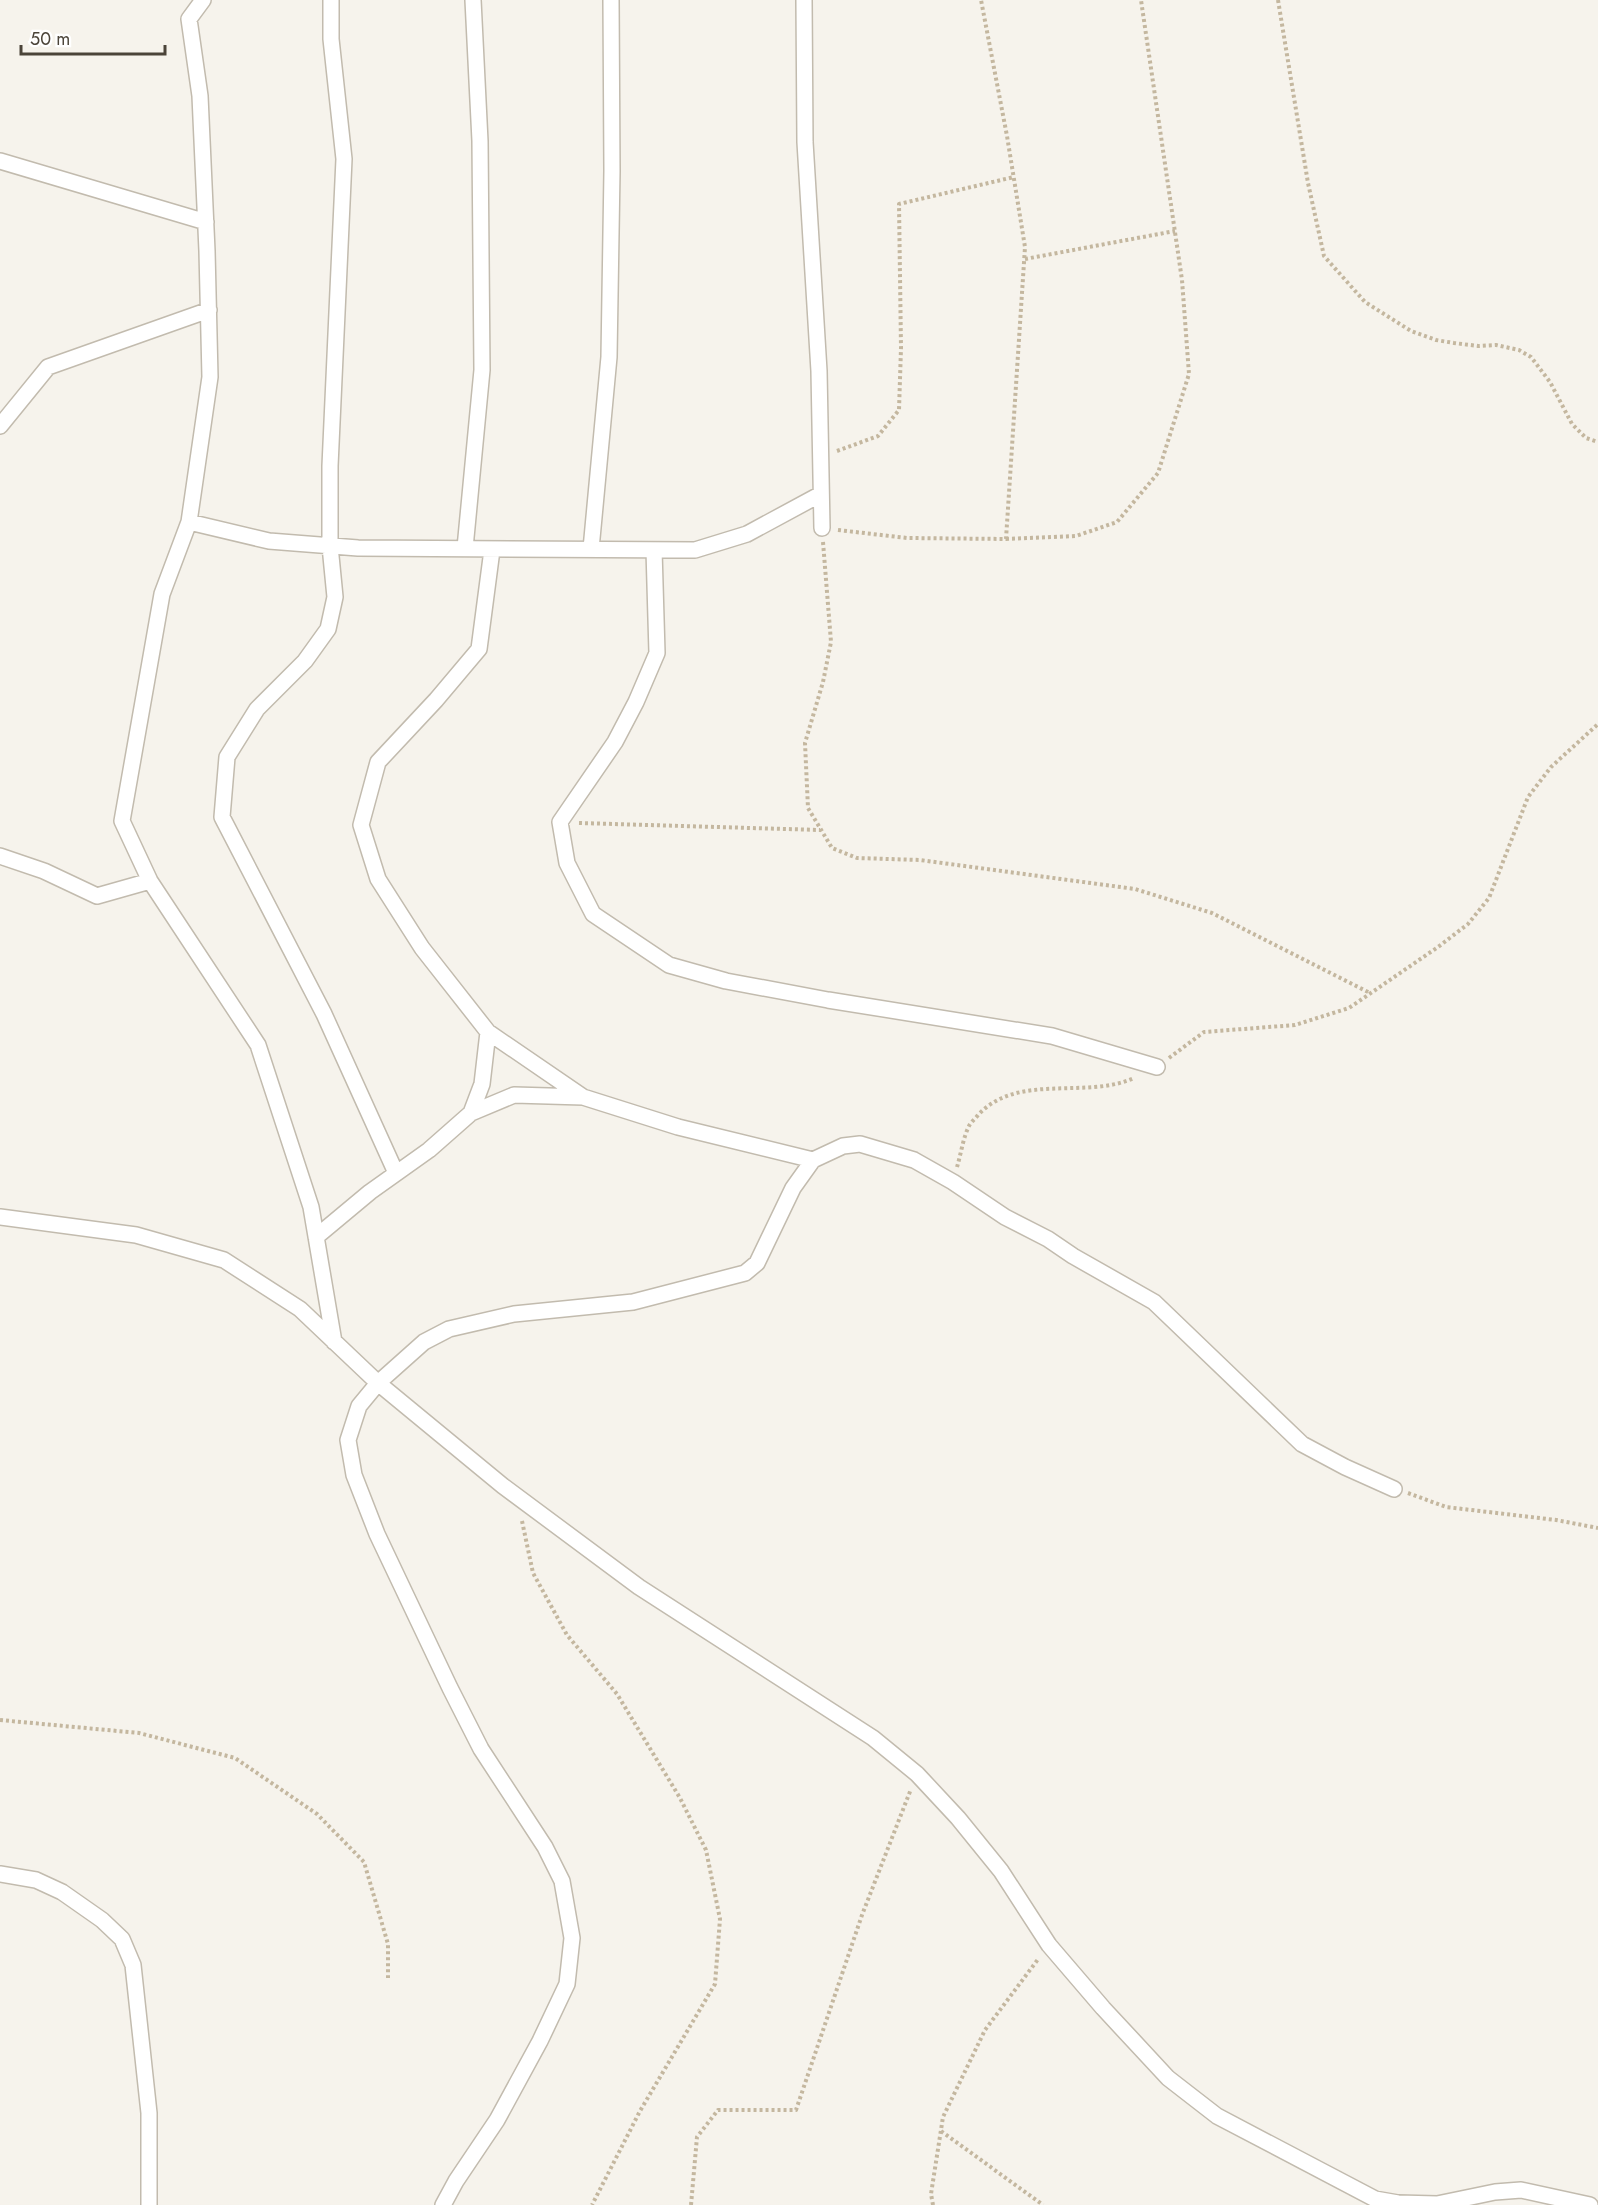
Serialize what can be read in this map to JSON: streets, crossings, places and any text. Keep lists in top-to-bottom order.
{
  "scale_bar": "50 m"
}
